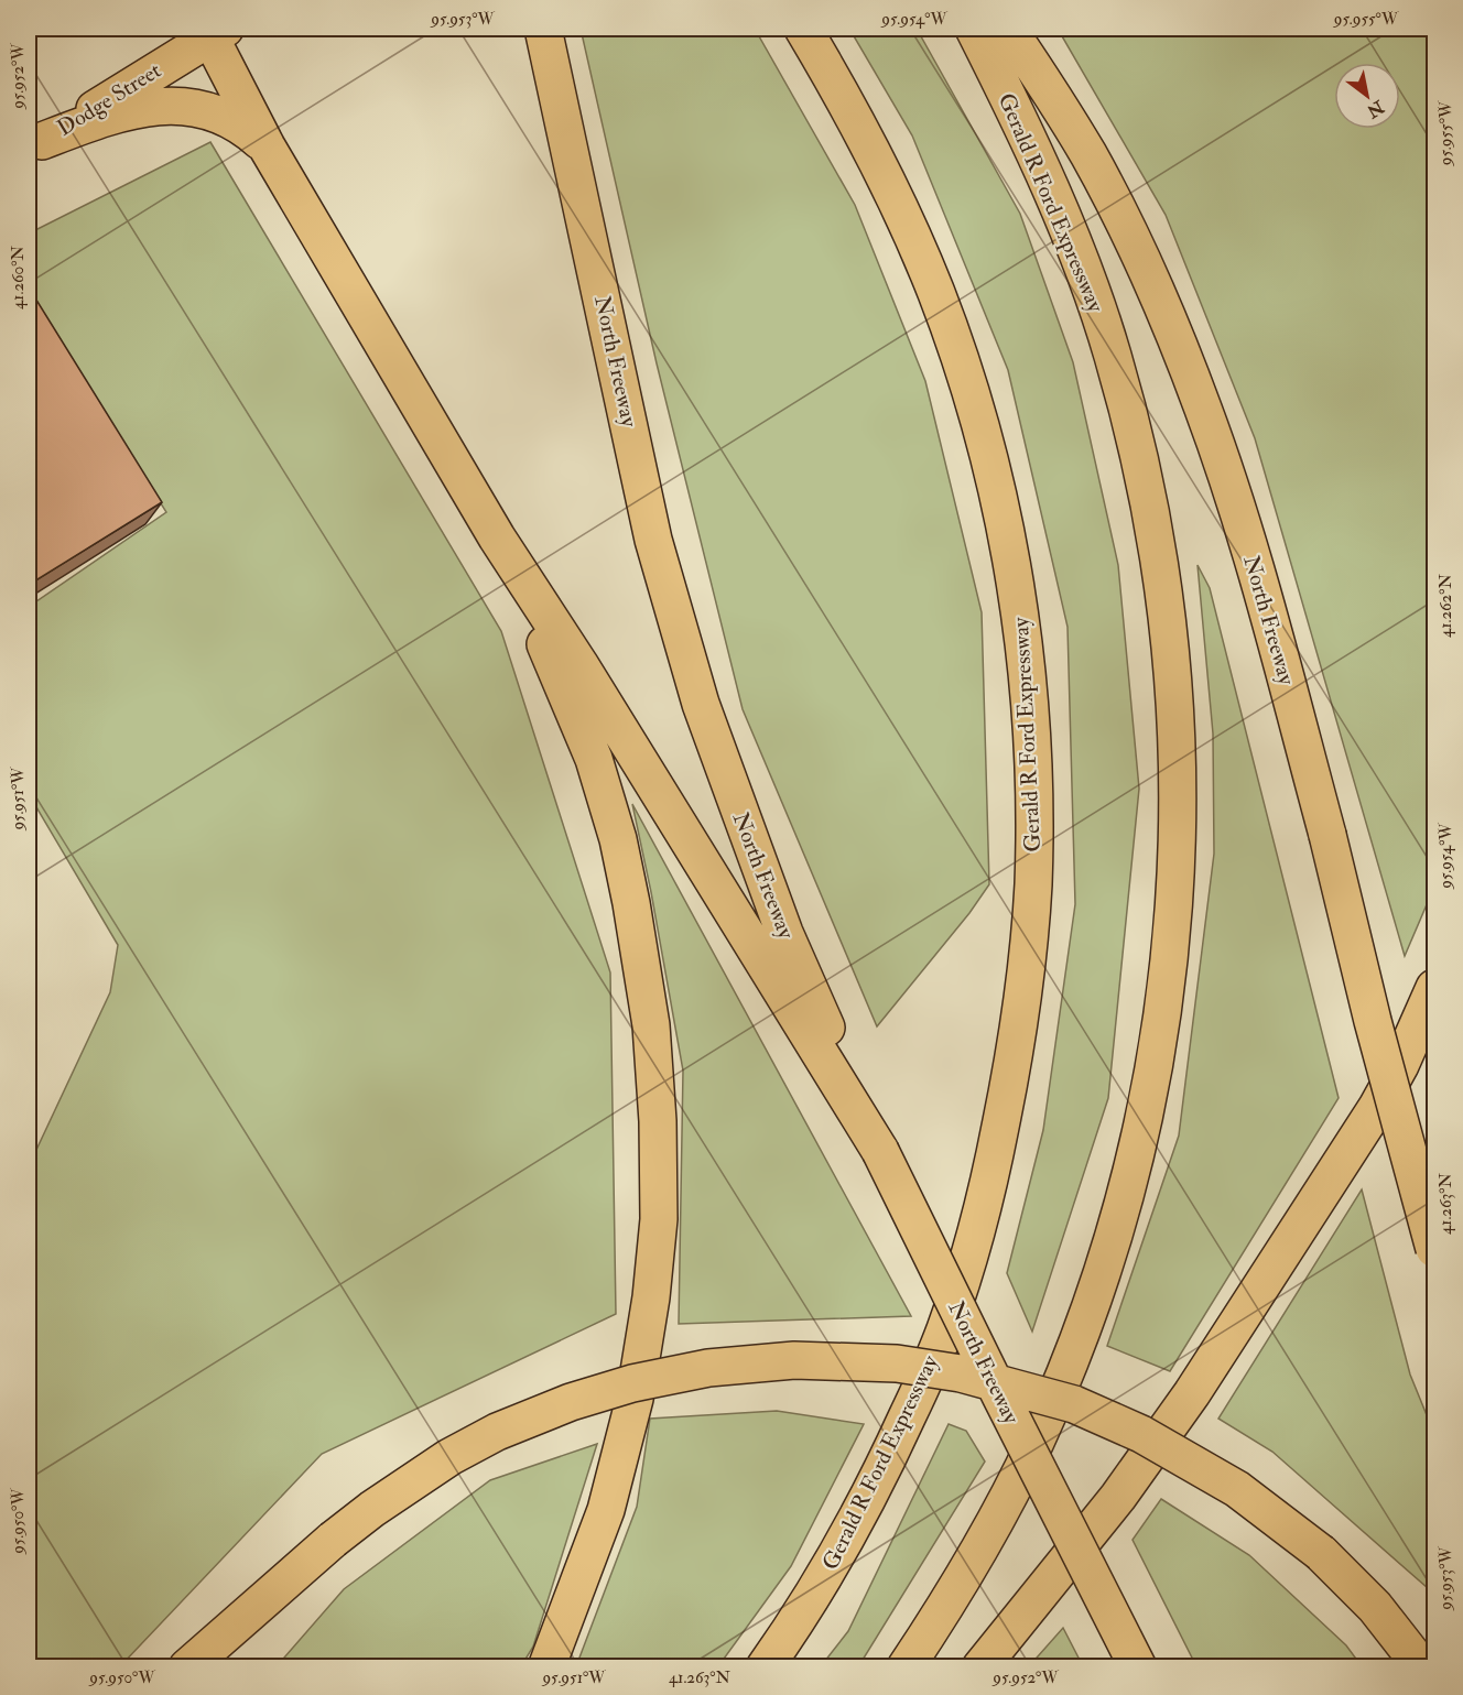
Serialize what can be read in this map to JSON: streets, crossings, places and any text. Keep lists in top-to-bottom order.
{
  "streets": {
    "highway": ["Dodge Street", "Gerald R Ford Expressway", "North Freeway"]
  },
  "north": "bottom right",
  "coordinates": [
    "95.953°W",
    "95.954°W",
    "95.955°W",
    "95.952°W",
    "41.260°N",
    "41.262°N",
    "95.951°W",
    "41.263°N",
    "95.950°W"
  ]
}
